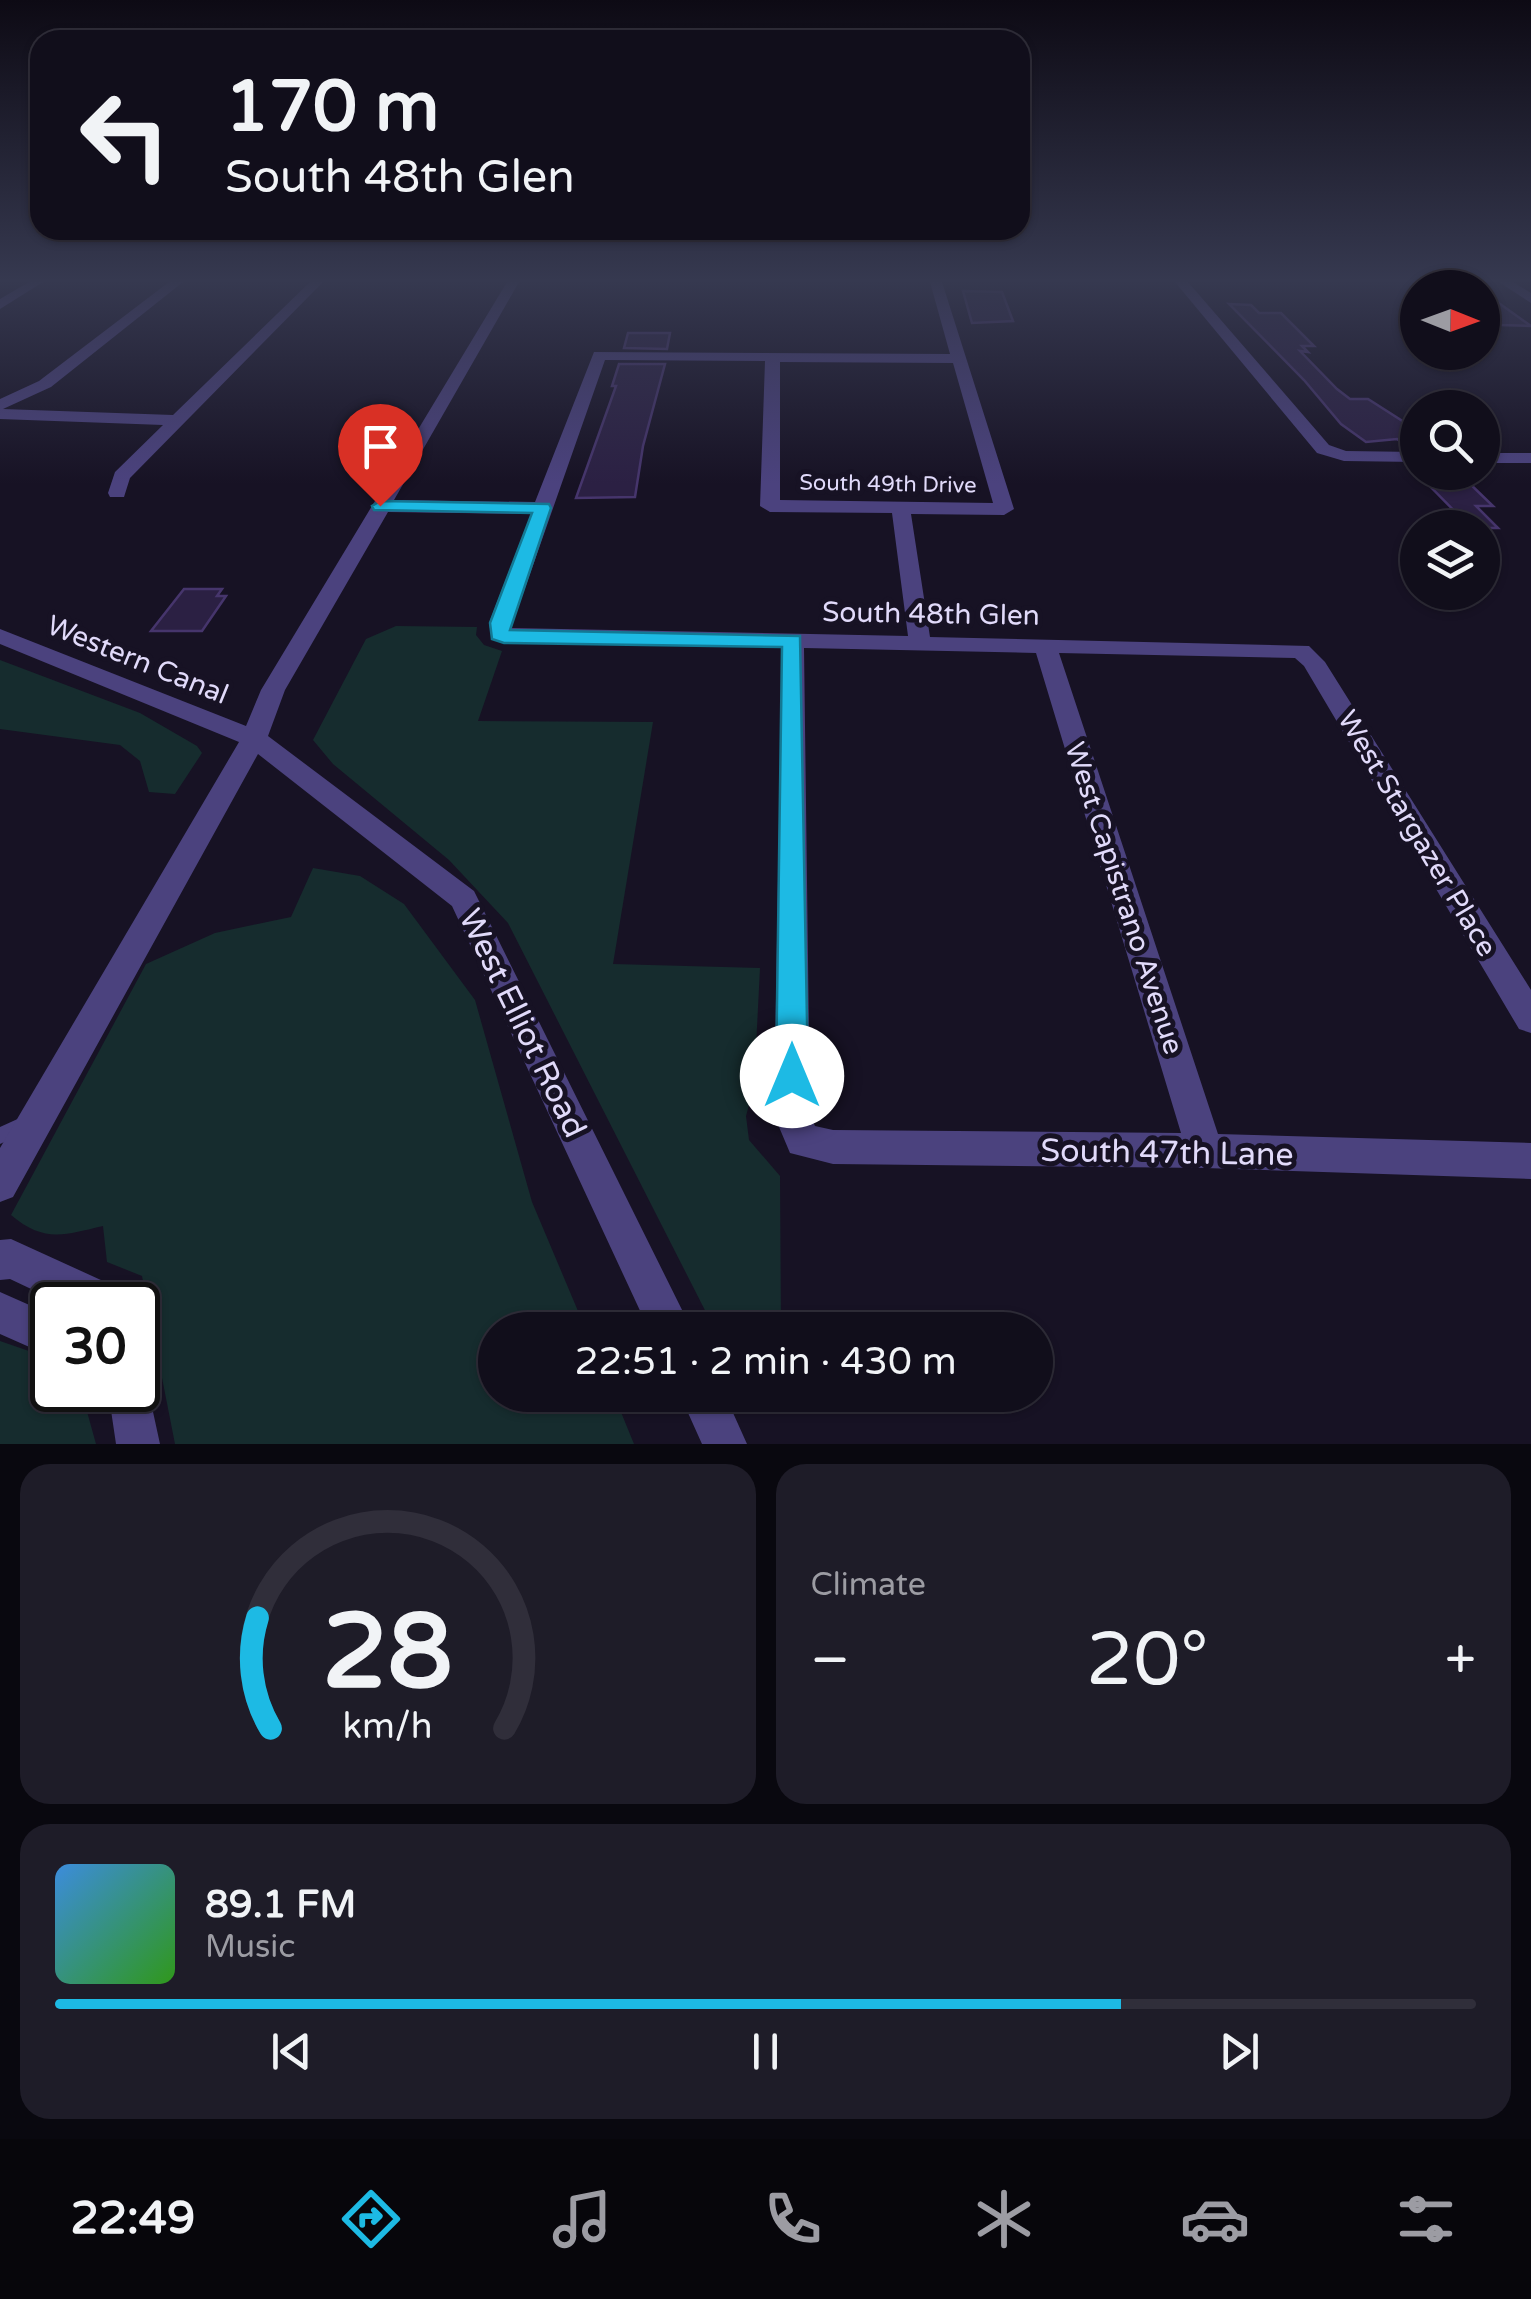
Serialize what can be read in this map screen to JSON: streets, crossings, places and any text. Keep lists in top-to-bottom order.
{
  "streets": {
    "street": [
      "South 49th Drive",
      "South 48th Glen",
      "Western Canal",
      "West Stargazer Place",
      "West Capistrano Avenue",
      "West Elliot Road",
      "South 47th Lane"
    ]
  },
  "crossings": [
    ["South 48th Glen", "West Stargazer Place"],
    ["South 48th Glen", "West Capistrano Avenue"],
    ["South 48th Glen", "South 47th Lane"],
    ["Western Canal", "West Elliot Road"],
    ["West Capistrano Avenue", "South 47th Lane"]
  ],
  "north": "right",
  "page": {
    "turn": ["170 m", "South 48th Glen"],
    "limit": "30",
    "trip": "22:51 · 2 min · 430 m",
    "tile": "Climate",
    "heat": ["−", "20°", "+"],
    "song": ["89.1 FM", "Music"],
    "tabs": "22:49",
    "gauge": ["28", "km/h"]
  }
}
